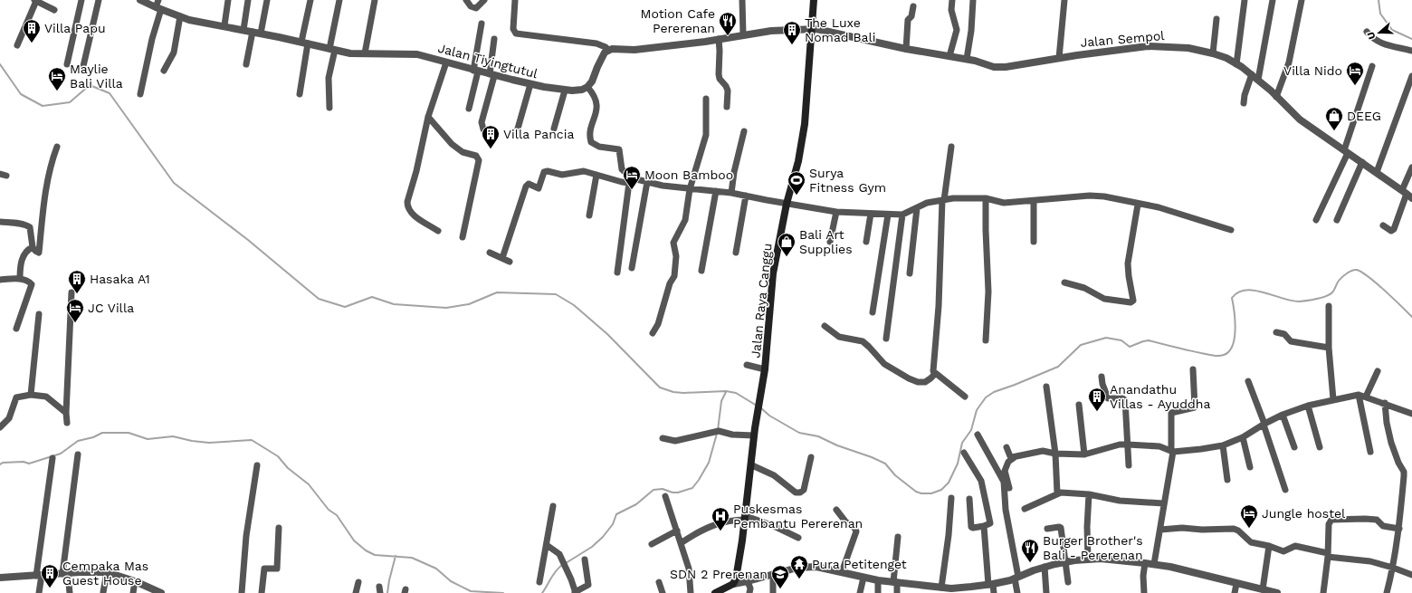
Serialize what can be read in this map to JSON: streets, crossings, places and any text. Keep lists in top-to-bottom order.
{
  "streets": {
    "main road": ["Jalan Raya Canggu"],
    "street": ["Jalan Sempol", "Jalan Tiyingtutul"]
  },
  "crossings": [
    ["Jalan Sempol", "Jalan Raya Canggu"]
  ],
  "places": {
    "restaurant": ["Motion Cafe Pererenan", "Burger Brother's Bali - Pererenan"],
    "building": [
      "Villa Papu",
      "The Luxe Nomad Bali",
      "Villa Pancia",
      "Hasaka A1",
      "Anandathu Villas - Ayuddha",
      "Cempaka Mas Guest House"
    ],
    "hotel": [
      "Villa Nido",
      "Maylie Bali Villa",
      "Moon Bamboo",
      "JC Villa",
      "Jungle hostel"
    ],
    "shop": ["DEEG", "Bali Art Supplies"],
    "sports": ["Surya Fitness Gym"],
    "hospital": ["Puskesmas Pembantu Pererenan"],
    "temple": ["Pura Petitenget"],
    "school or university": ["SDN 2 Prerenan"]
  },
  "north": "left"
}
